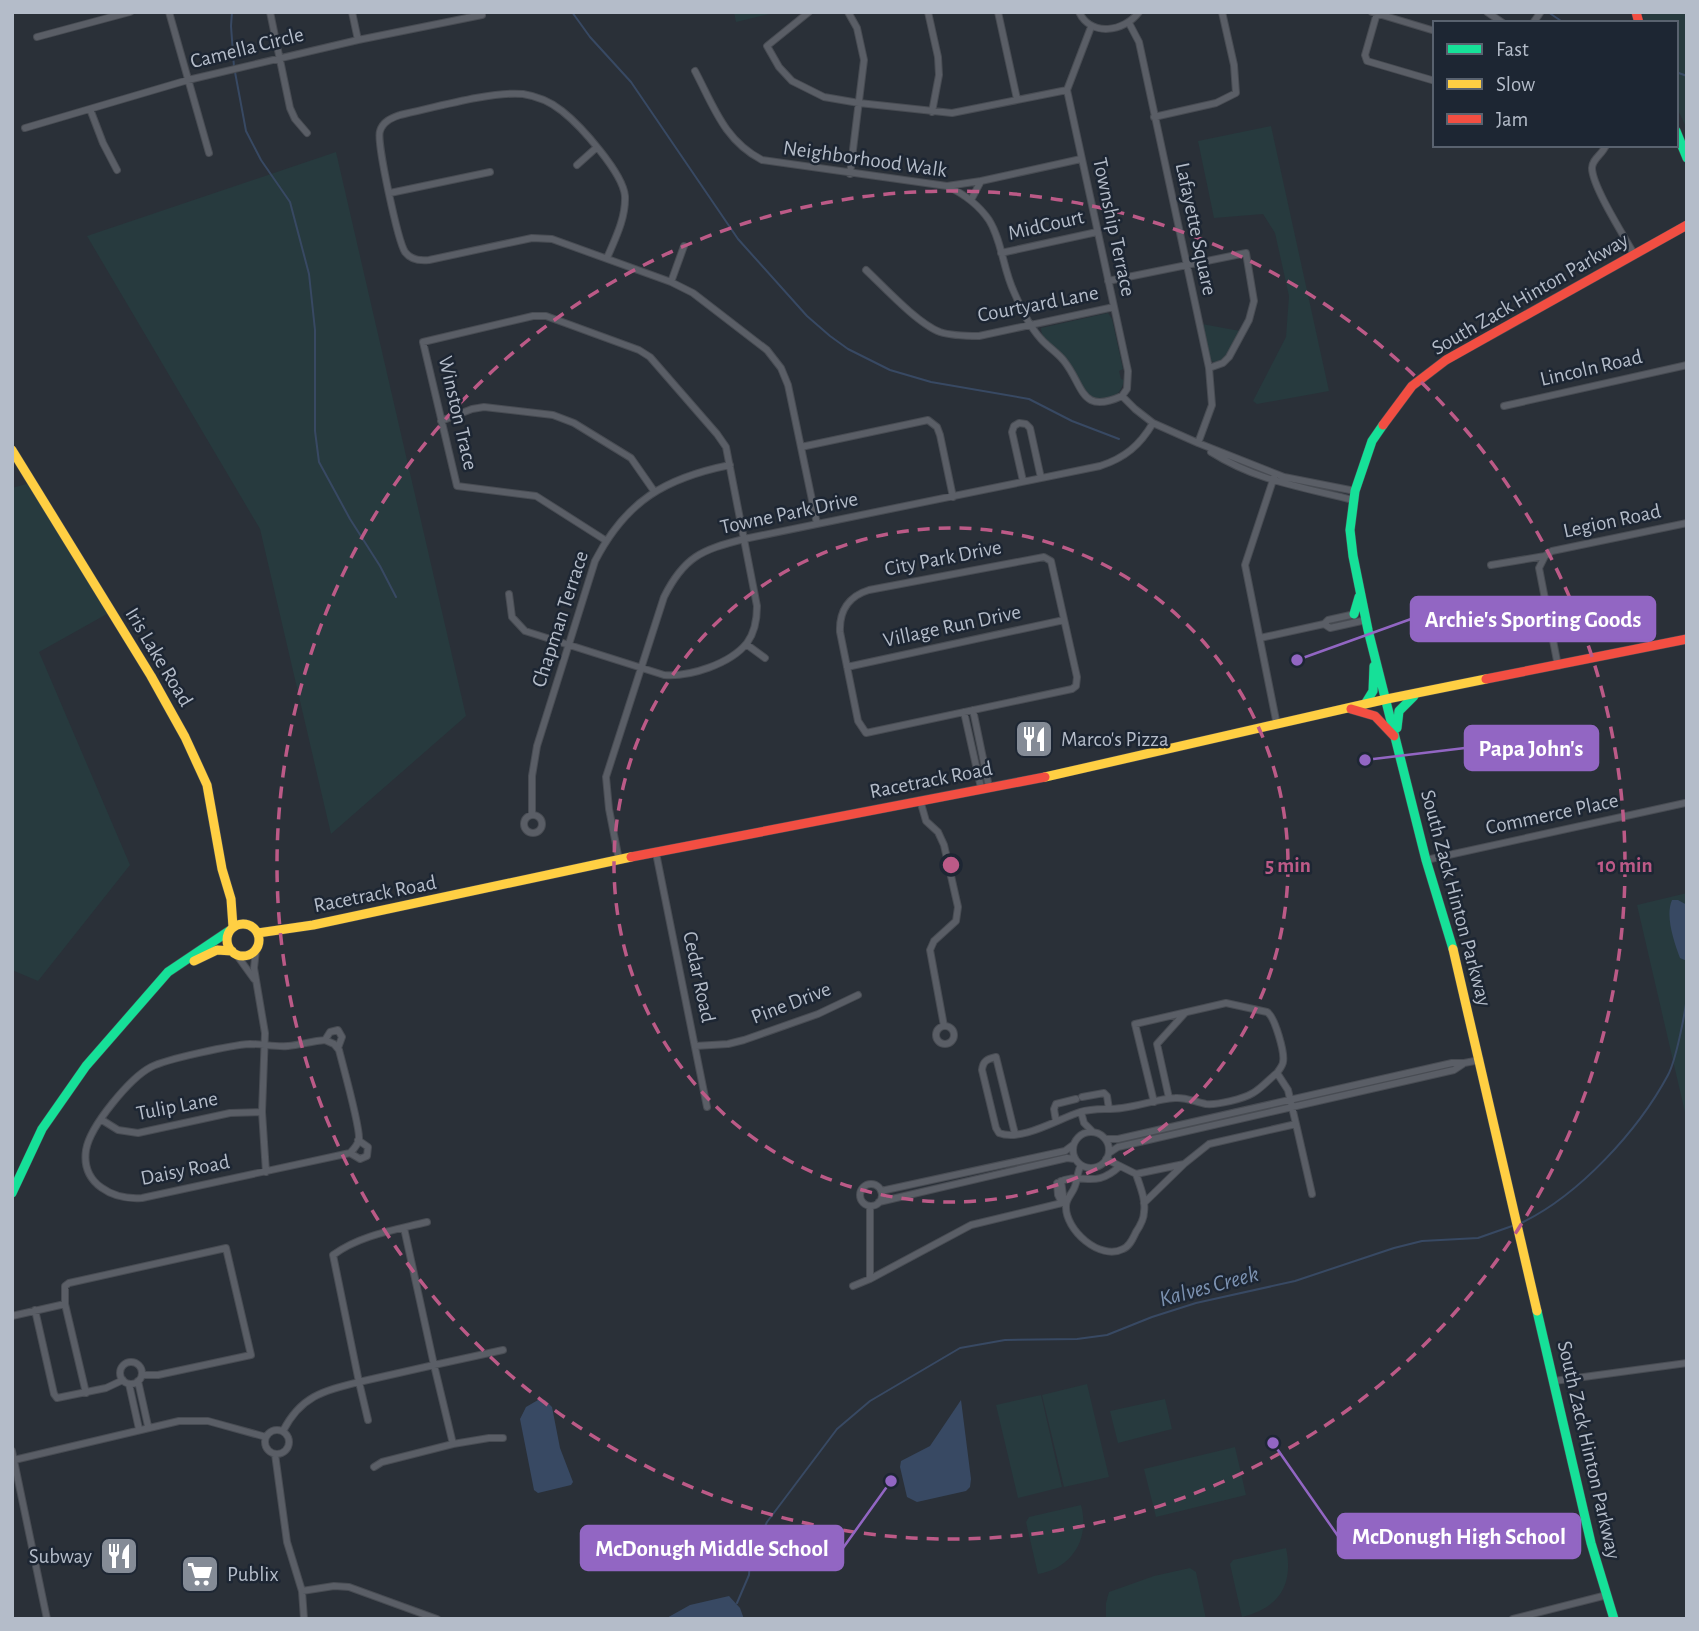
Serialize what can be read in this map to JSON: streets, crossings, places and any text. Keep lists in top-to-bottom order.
{
  "streets": {
    "street": [
      "Camella Circle",
      "Neighborhood Walk",
      "MidCourt",
      "Township Terrace",
      "Lafayette Square",
      "South Zack Hinton Parkway",
      "Courtyard Lane",
      "Lincoln Road",
      "Winston Trace",
      "Towne Park Drive",
      "Legion Road",
      "City Park Drive",
      "Chapman Terrace",
      "Village Run Drive",
      "Iris Lake Road",
      "Racetrack Road",
      "Commerce Place",
      "Cedar Road",
      "Pine Drive",
      "Tulip Lane",
      "Daisy Road"
    ]
  },
  "crossings": [
    ["Neighborhood Walk", "MidCourt"],
    ["Neighborhood Walk", "Township Terrace"],
    ["Neighborhood Walk", "Courtyard Lane"],
    ["MidCourt", "Township Terrace"],
    ["Township Terrace", "Courtyard Lane"],
    ["South Zack Hinton Parkway", "Racetrack Road"],
    ["South Zack Hinton Parkway", "Commerce Place"],
    ["Winston Trace", "Towne Park Drive"],
    ["Winston Trace", "Chapman Terrace"],
    ["Towne Park Drive", "Racetrack Road"],
    ["Legion Road", "Racetrack Road"],
    ["City Park Drive", "Village Run Drive"],
    ["Iris Lake Road", "Racetrack Road"],
    ["Racetrack Road", "Cedar Road"],
    ["Cedar Road", "Pine Drive"],
    ["Tulip Lane", "Daisy Road"]
  ],
  "water": ["Kalves Creek"],
  "places": {
    "other": [
      "Archie's Sporting Goods",
      "Papa John's",
      "McDonugh High School",
      "McDonugh Middle School"
    ],
    "restaurant": ["Marco's Pizza", "Subway"],
    "supermarket": ["Publix"]
  },
  "legend": ["Fast", "Slow", "Jam"],
  "rings": ["5 min", "10 min"]
}
